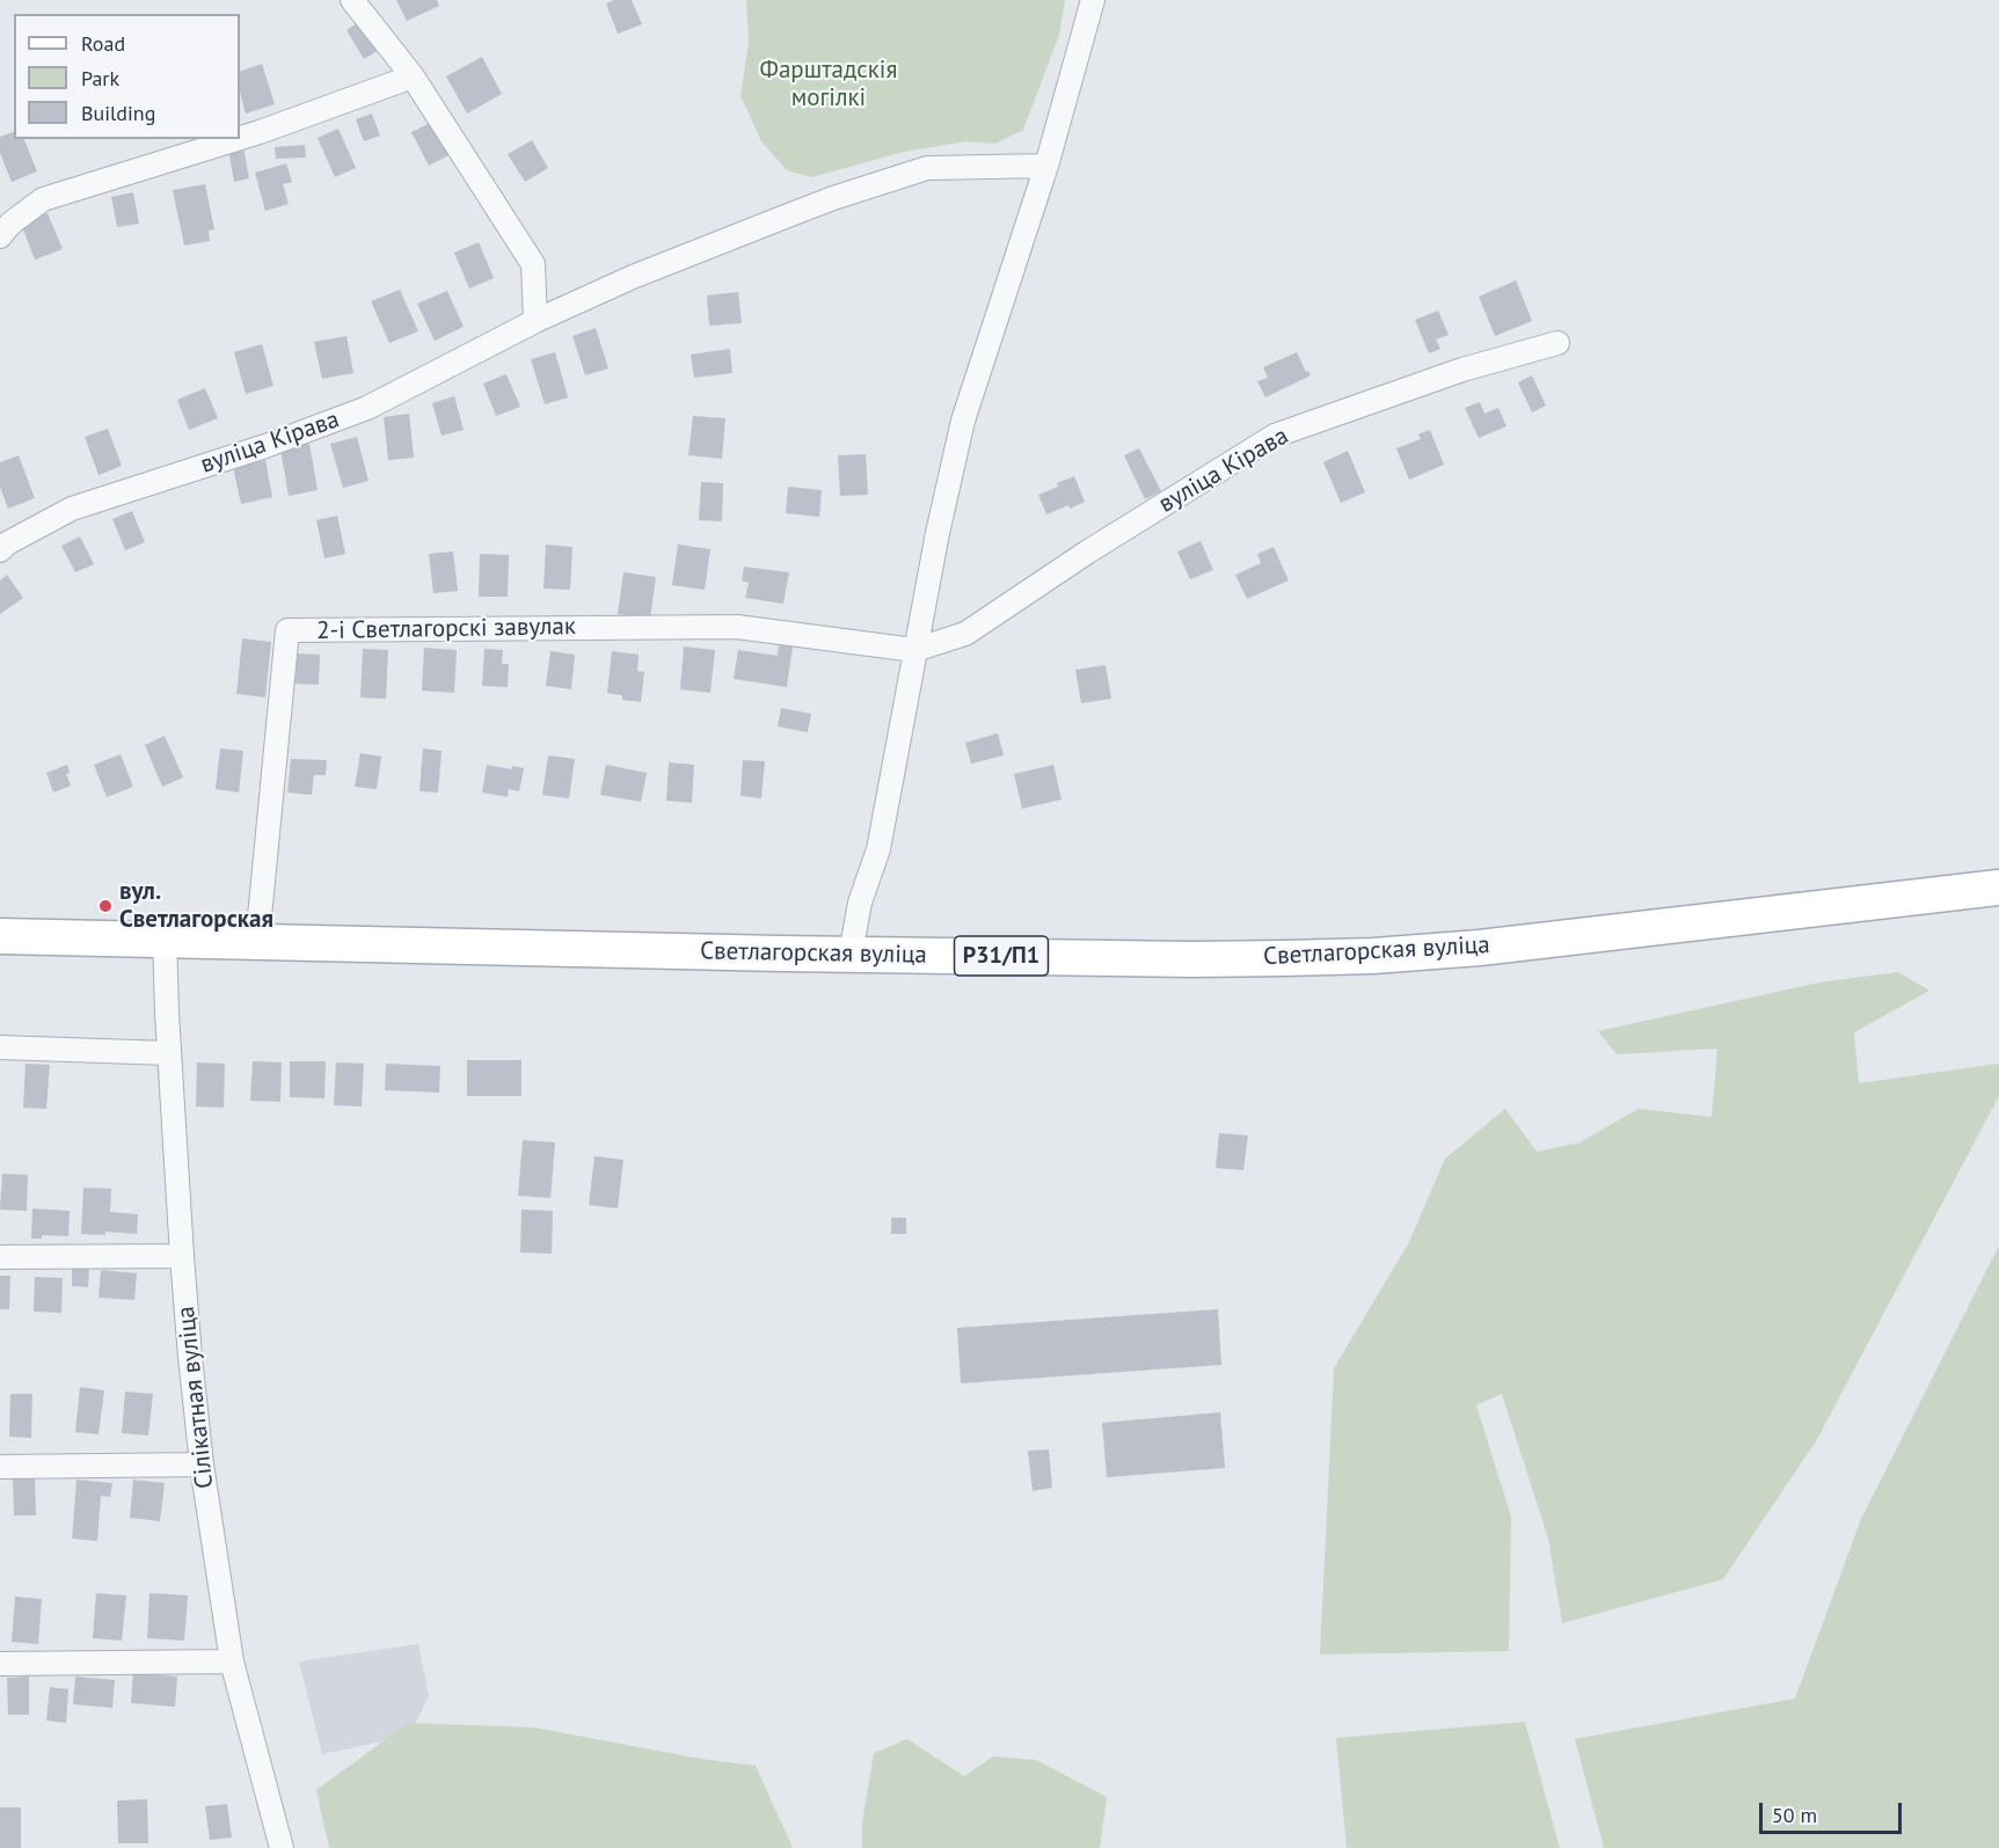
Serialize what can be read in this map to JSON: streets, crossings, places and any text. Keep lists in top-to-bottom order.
{
  "streets": {
    "main road": ["Светлагорская вуліца", "Р31/П1"],
    "street": ["вуліца Кірава", "2-і Светлагорскі завулак", "Сілікатная вуліца"]
  },
  "crossings": [
    ["вуліца Кірава", "2-і Светлагорскі завулак"],
    ["2-і Светлагорскі завулак", "Светлагорская вуліца"],
    ["Светлагорская вуліца", "Сілікатная вуліца"]
  ],
  "parks": ["Фарштадскія могілкі"],
  "places": ["вул. Светлагорская"],
  "legend": ["Road", "Park", "Building"],
  "scale_bar": "50 m"
}
